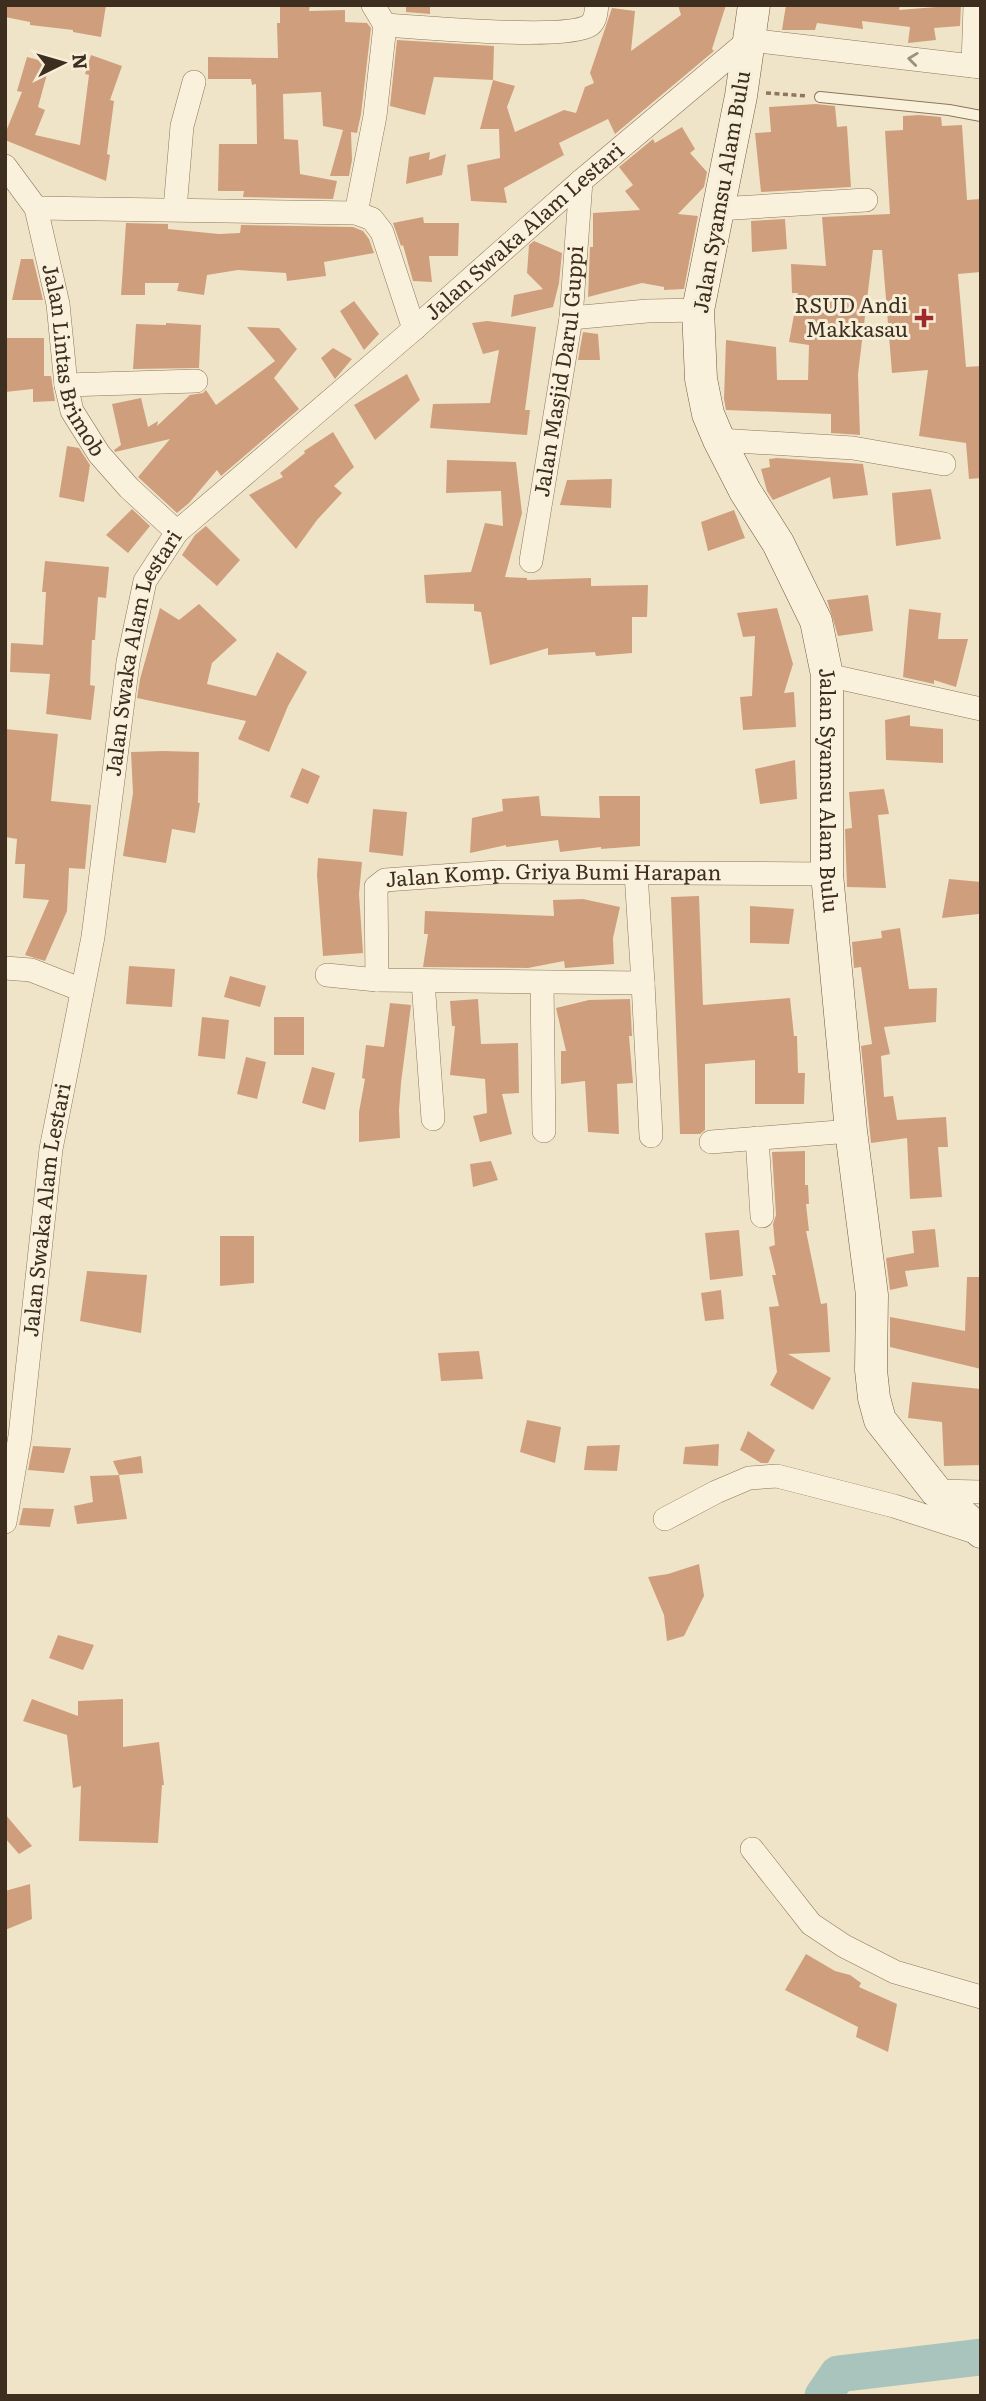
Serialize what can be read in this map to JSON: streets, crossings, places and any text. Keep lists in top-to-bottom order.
{
  "streets": {
    "street": [
      "Jalan Syamsu Alam Bulu",
      "Jalan Swaka Alam Lestari",
      "Jalan Lintas Brimob",
      "Jalan Masjid Darul Guppi",
      "Jalan Komp. Griya Bumi Harapan"
    ]
  },
  "crossings": [
    ["Jalan Syamsu Alam Bulu", "Jalan Swaka Alam Lestari"],
    ["Jalan Syamsu Alam Bulu", "Jalan Komp. Griya Bumi Harapan"],
    ["Jalan Swaka Alam Lestari", "Jalan Lintas Brimob"],
    ["Jalan Swaka Alam Lestari", "Jalan Masjid Darul Guppi"]
  ],
  "places": {
    "health": ["RSUD Andi Makkasau"]
  },
  "north": "right"
}
